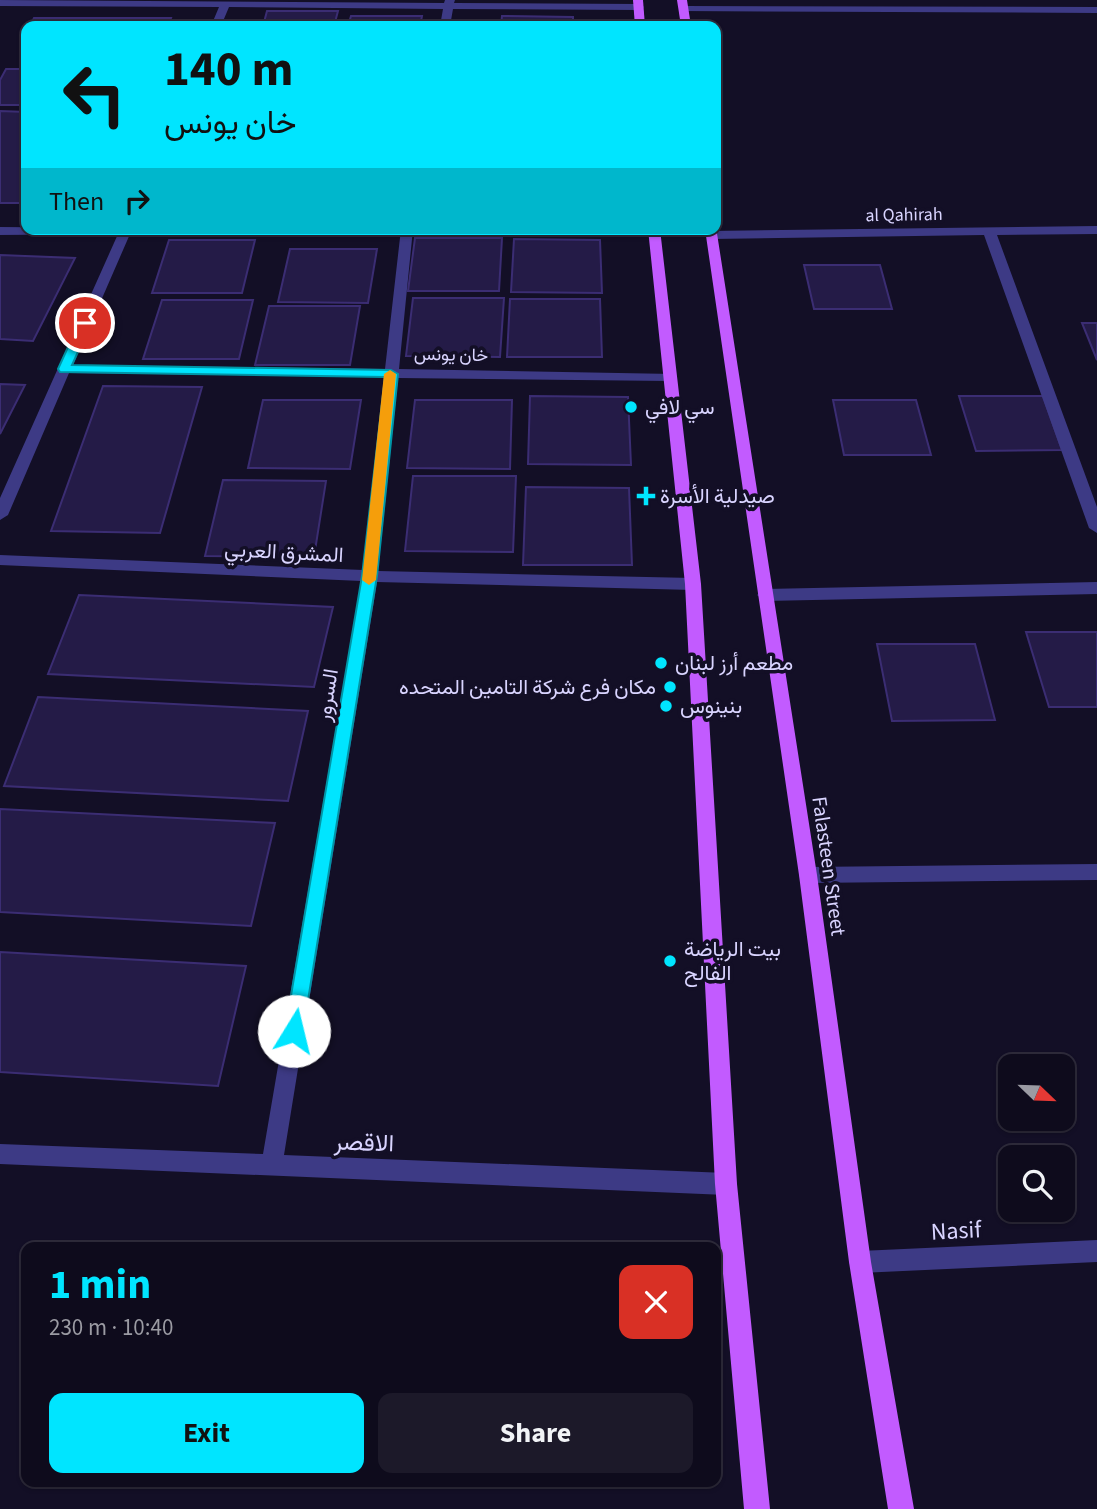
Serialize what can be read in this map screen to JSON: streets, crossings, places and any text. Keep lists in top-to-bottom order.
{
  "streets": {
    "main road": ["Falasteen Street"],
    "street": [
      "al Qahirah",
      "خان يونس",
      "المشرق العربي",
      "السرور",
      "الاقصر",
      "Nasif"
    ]
  },
  "crossings": [
    ["خان يونس", "السرور"],
    ["المشرق العربي", "السرور"],
    ["السرور", "الاقصر"],
    ["Falasteen Street", "Nasif"]
  ],
  "places": {
    "other": [
      "سي لافي",
      "مطعم أرز لبنان",
      "مكان فرع شركة التامين المتحده",
      "بنينوس",
      "بيت الرياضة الفالح"
    ],
    "health": ["صيدلية الأسرة"]
  },
  "north": "bottom right",
  "page": {
    "turn": ["140 m", "خان يونس"],
    "then": "Then",
    "heading": ["1 min", "230 m · 10:40"],
    "buttons": ["Exit", "Share"]
  }
}
